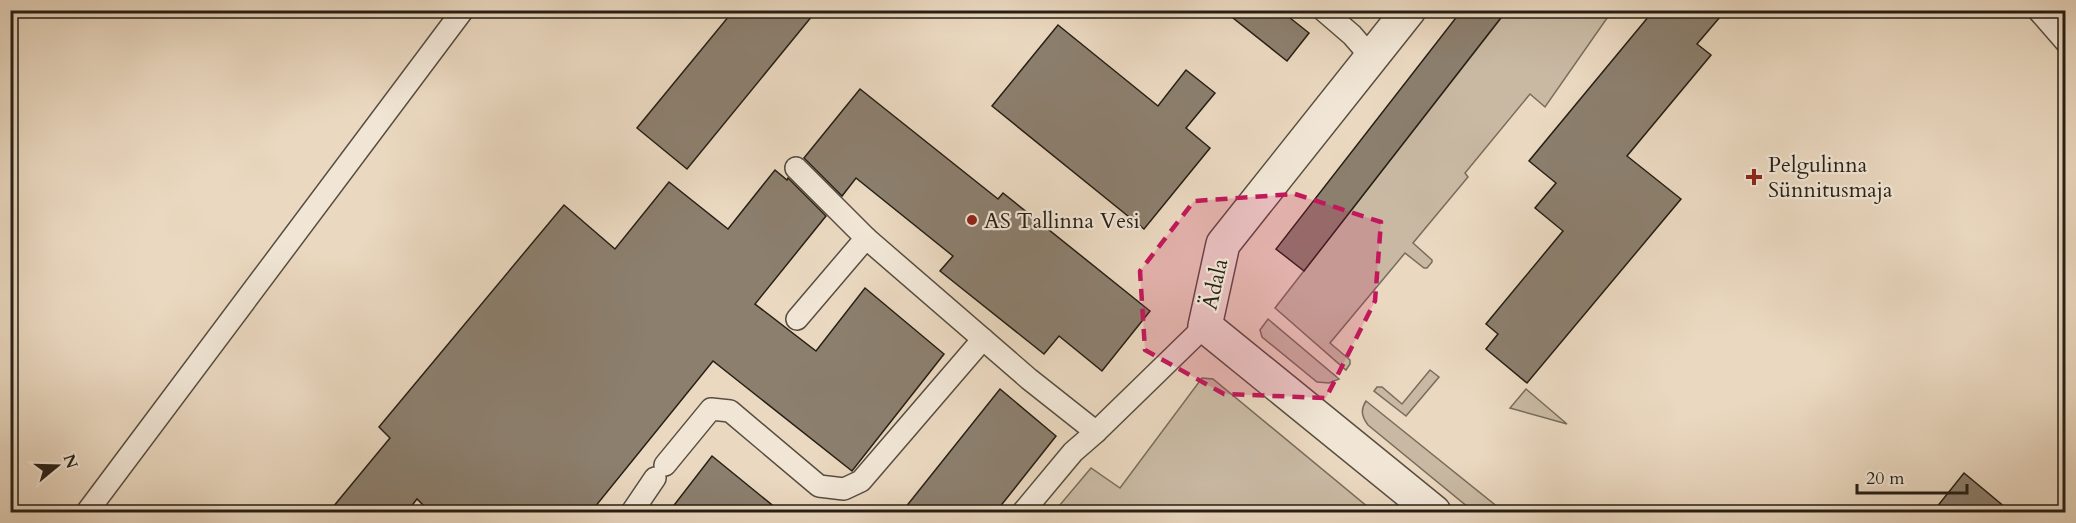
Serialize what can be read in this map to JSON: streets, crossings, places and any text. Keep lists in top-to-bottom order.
{
  "streets": {
    "street": ["Ädala"]
  },
  "places": {
    "health": ["Pelgulinna Sünnitusmaja"],
    "other": ["AS Tallinna Vesi"]
  },
  "scale_bar": "20 m",
  "north": "right"
}
